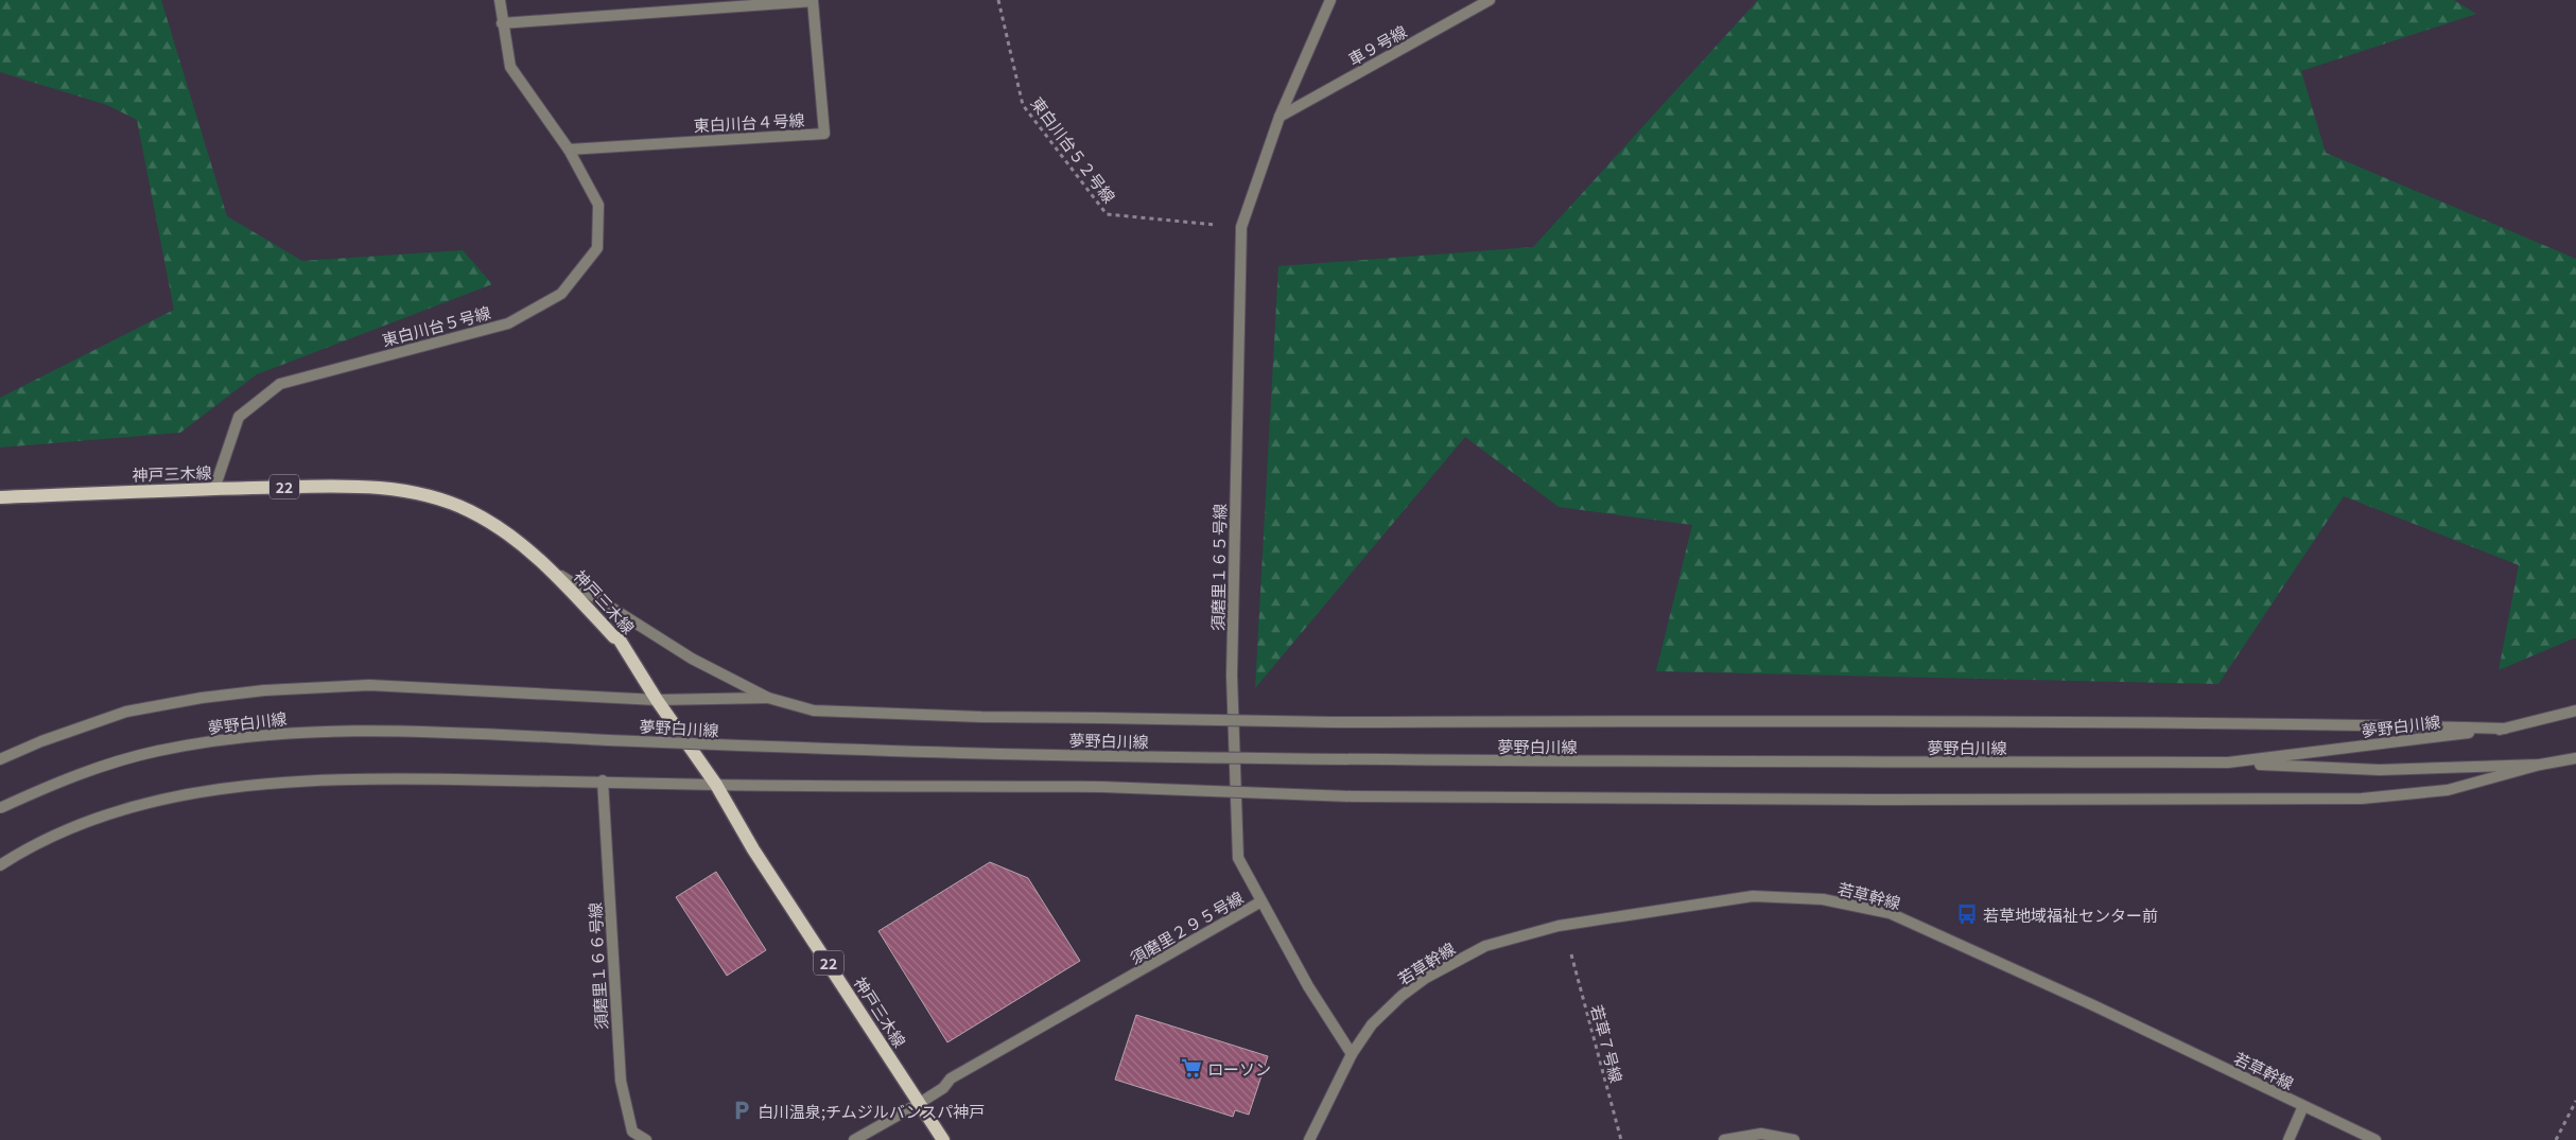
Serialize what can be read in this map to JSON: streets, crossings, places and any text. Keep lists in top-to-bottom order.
{
  "streets": {
    "main road": ["神戸三木線", "22"],
    "street": [
      "車９号線",
      "東白川台４号線",
      "東白川台５号線",
      "須磨里１６５号線",
      "夢野白川線",
      "若草幹線",
      "須磨里２９５号線",
      "須磨里１６６号線"
    ],
    "path": ["東白川台５２号線", "若草７号線"]
  },
  "crossings": [
    ["東白川台４号線", "東白川台５号線"],
    ["東白川台５２号線", "須磨里１６５号線"],
    ["東白川台５号線", "神戸三木線"],
    ["神戸三木線", "須磨里２９５号線"],
    ["須磨里１６５号線", "須磨里２９５号線"],
    ["若草幹線", "須磨里２９５号線"]
  ],
  "places": {
    "bus stop": ["若草地域福祉センター前"],
    "supermarket": ["ローソン"],
    "parking": ["白川温泉;チムジルバンスパ神戸"]
  }
}
